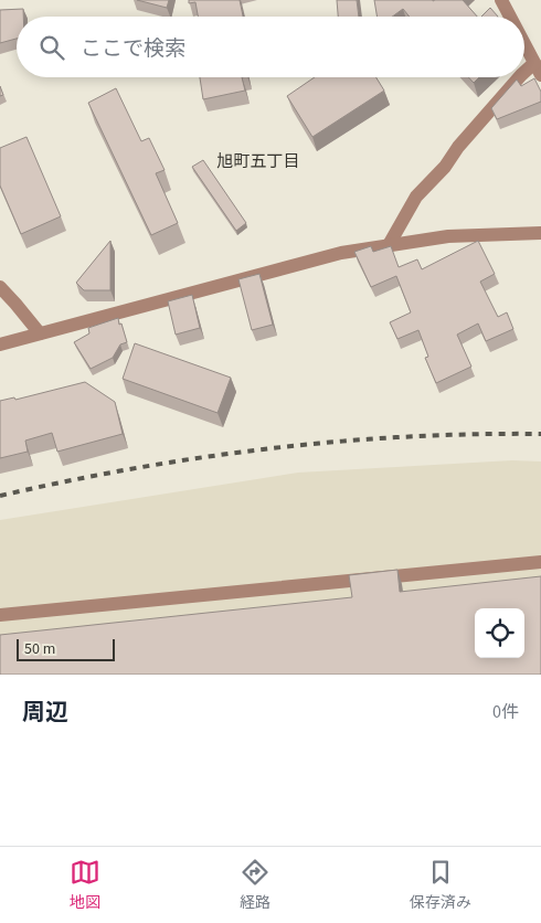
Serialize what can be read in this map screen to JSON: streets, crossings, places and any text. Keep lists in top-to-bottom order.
{
  "districts": ["旭町五丁目"],
  "scale_bar": "50 m",
  "page": {
    "search": "ここで検索",
    "scale": "50 m",
    "heading": ["周辺", "0件"],
    "nav": ["地図", "経路", "保存済み"]
  }
}
